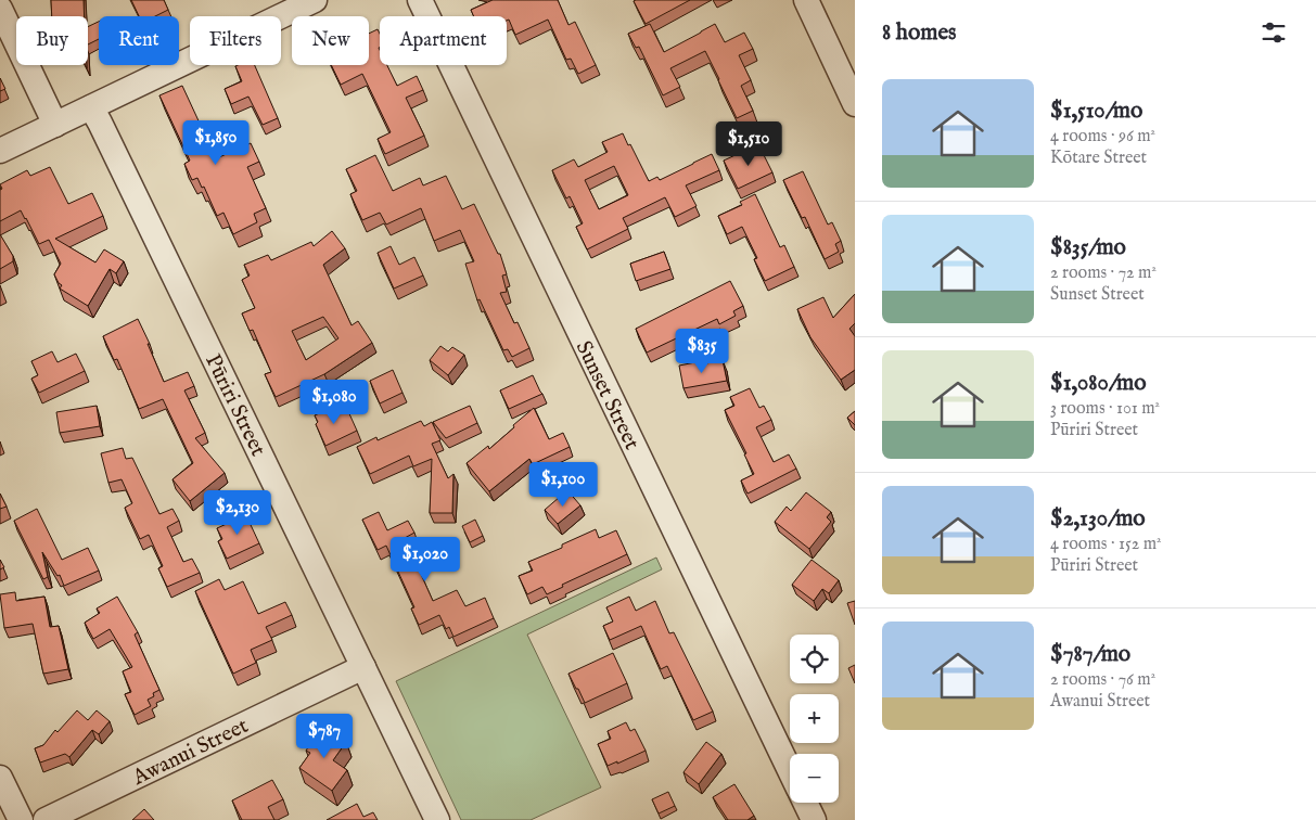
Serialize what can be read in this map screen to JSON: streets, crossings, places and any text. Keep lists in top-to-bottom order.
{
  "streets": {
    "street": ["Sunset Street", "Pūriri Street", "Awanui Street"]
  },
  "crossings": [
    ["Pūriri Street", "Awanui Street"]
  ],
  "page": {
    "heading": "8 homes",
    "chip": [
      "Buy",
      "Rent",
      "Filters",
      "New",
      "Apartment"
    ],
    "list": [
      {
        "name": "$1,510/mo",
        "note": "4 rooms · 96 m² · Kōtare Street"
      },
      {
        "name": "$835/mo",
        "note": "2 rooms · 72 m² · Sunset Street"
      },
      {
        "name": "$1,080/mo",
        "note": "3 rooms · 101 m² · Pūriri Street"
      },
      {
        "name": "$2,130/mo",
        "note": "4 rooms · 152 m² · Pūriri Street"
      },
      {
        "name": "$787/mo",
        "note": "2 rooms · 76 m² · Awanui Street"
      }
    ],
    "price": [
      "$1,850",
      "$1,510",
      "$835",
      "$1,080",
      "$1,100",
      "$2,130",
      "$1,020",
      "$787"
    ],
    "map_buttons": ["+", "−"]
  }
}
